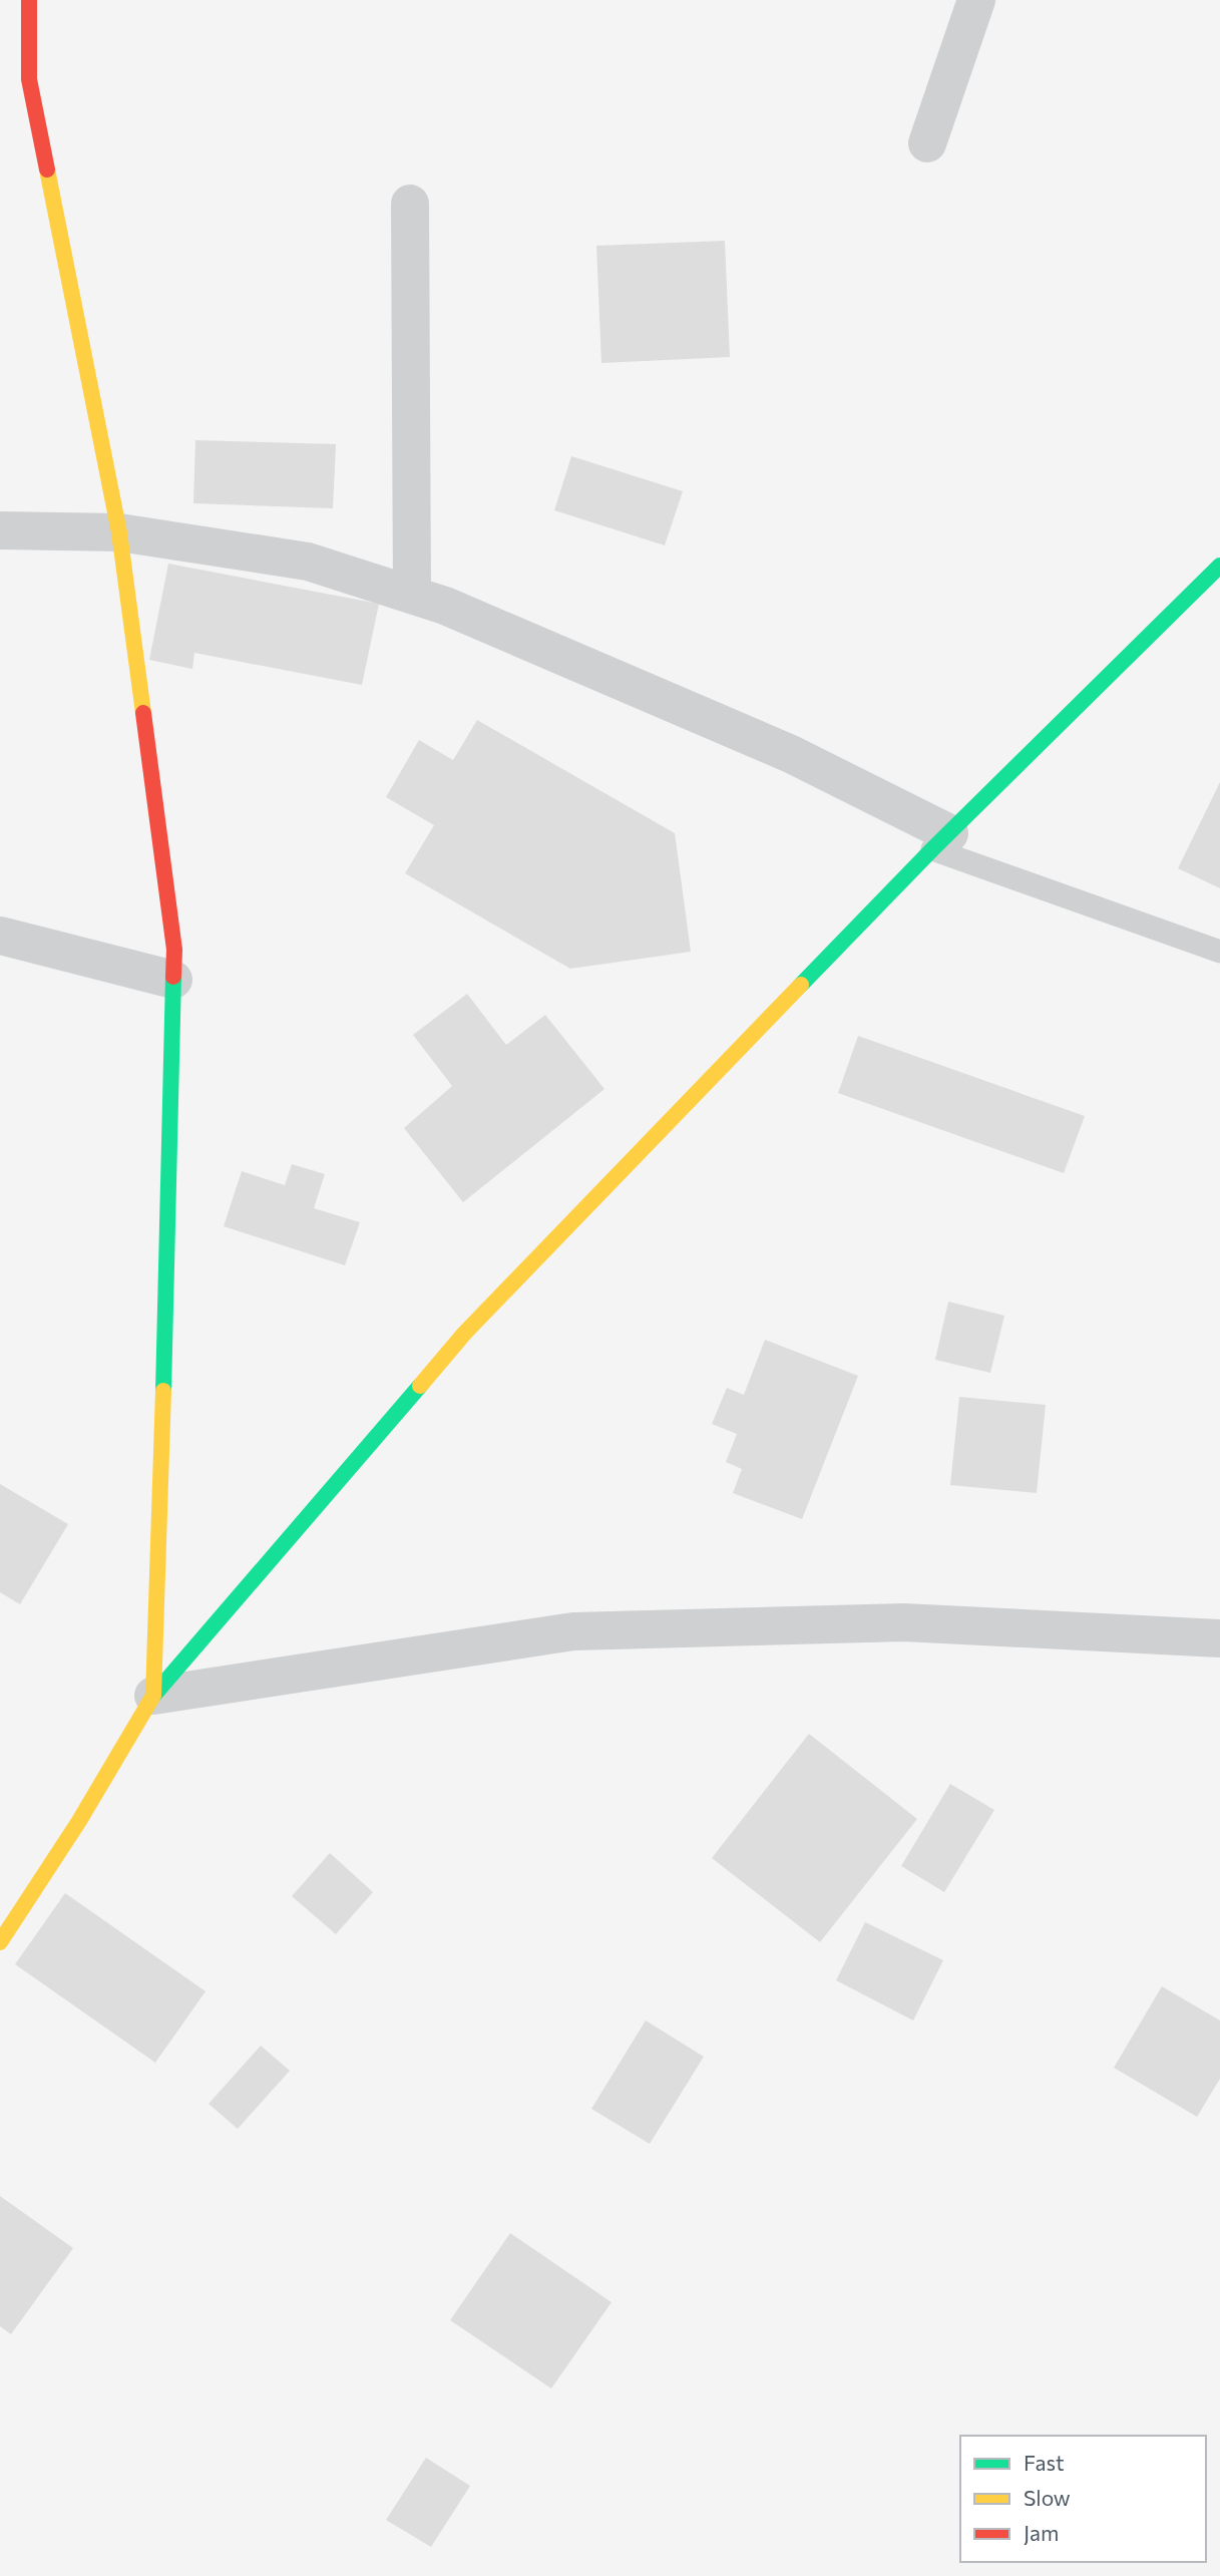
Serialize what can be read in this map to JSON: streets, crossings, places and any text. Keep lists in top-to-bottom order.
{
  "legend": ["Fast", "Slow", "Jam"]
}
